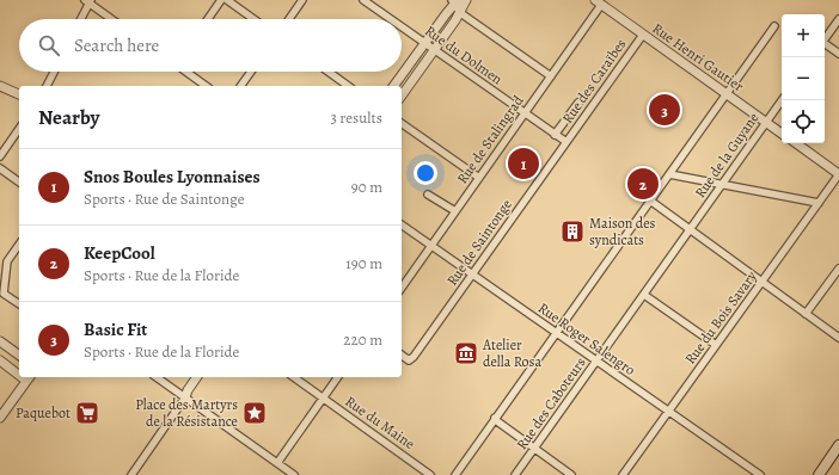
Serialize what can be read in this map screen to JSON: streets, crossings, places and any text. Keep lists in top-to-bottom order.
{
  "streets": {
    "street": [
      "Rue du Dolmen",
      "Rue Henri Gautier",
      "Rue des Caraïbes",
      "Rue de Stalingrad",
      "Rue de la Guyane",
      "Rue de Saintonge",
      "Rue du Bois Savary",
      "Rue Roger Salengro",
      "Rue des Caboteurs",
      "Rue du Maine"
    ]
  },
  "crossings": [
    ["Rue du Dolmen", "Rue des Caraïbes"],
    ["Rue du Dolmen", "Rue de Stalingrad"],
    ["Rue du Dolmen", "Rue de Saintonge"],
    ["Rue Henri Gautier", "Rue des Caraïbes"],
    ["Rue Henri Gautier", "Rue de Stalingrad"],
    ["Rue Henri Gautier", "Rue de la Guyane"],
    ["Rue des Caraïbes", "Rue de Saintonge"],
    ["Rue de Stalingrad", "Rue Roger Salengro"],
    ["Rue de la Guyane", "Rue des Caboteurs"],
    ["Rue de Saintonge", "Rue Roger Salengro"],
    ["Rue du Bois Savary", "Rue Roger Salengro"],
    ["Rue Roger Salengro", "Rue des Caboteurs"]
  ],
  "places": {
    "building": ["Maison des syndicats"],
    "museum": ["Atelier della Rosa"],
    "supermarket": ["Paquebot"],
    "place": ["Place des Martyrs de la Résistance"]
  },
  "page": {
    "map_buttons": ["+", "−"],
    "search": "Search here",
    "heading": ["Nearby", "3 results"],
    "pins": ["3", "1", "2"],
    "list": [
      {
        "mark": "1",
        "name": "Snos Boules Lyonnaises",
        "note": "Sports · Rue de Saintonge",
        "value": "90 m"
      },
      {
        "mark": "2",
        "name": "KeepCool",
        "note": "Sports · Rue de la Floride",
        "value": "190 m"
      },
      {
        "mark": "3",
        "name": "Basic Fit",
        "note": "Sports · Rue de la Floride",
        "value": "220 m"
      }
    ]
  }
}
